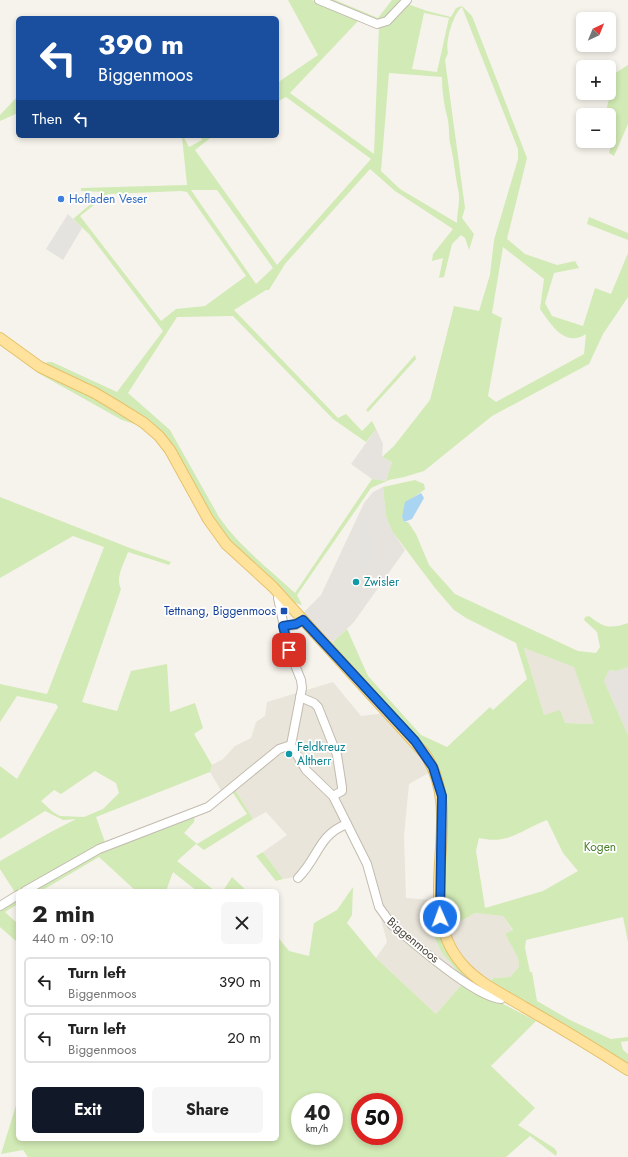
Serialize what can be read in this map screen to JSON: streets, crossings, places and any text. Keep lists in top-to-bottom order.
{
  "streets": {
    "street": ["Biggenmoos"]
  },
  "parks": ["Kogen"],
  "places": {
    "other": ["Hofladen Veser", "Zwisler", "Feldkreuz Altherr"],
    "transit": ["Tettnang, Biggenmoos"]
  },
  "north": "top right",
  "page": {
    "map_buttons": ["+", "−"],
    "turn": ["390 m", "Biggenmoos"],
    "then": "Then",
    "heading": ["2 min", "440 m · 09:10"],
    "list": [
      {
        "name": "Turn left",
        "note": "Biggenmoos",
        "value": "390 m"
      },
      {
        "name": "Turn left",
        "note": "Biggenmoos",
        "value": "20 m"
      }
    ],
    "buttons": ["Exit", "Share"],
    "speed": "40 km/h",
    "limit": "50"
  }
}
